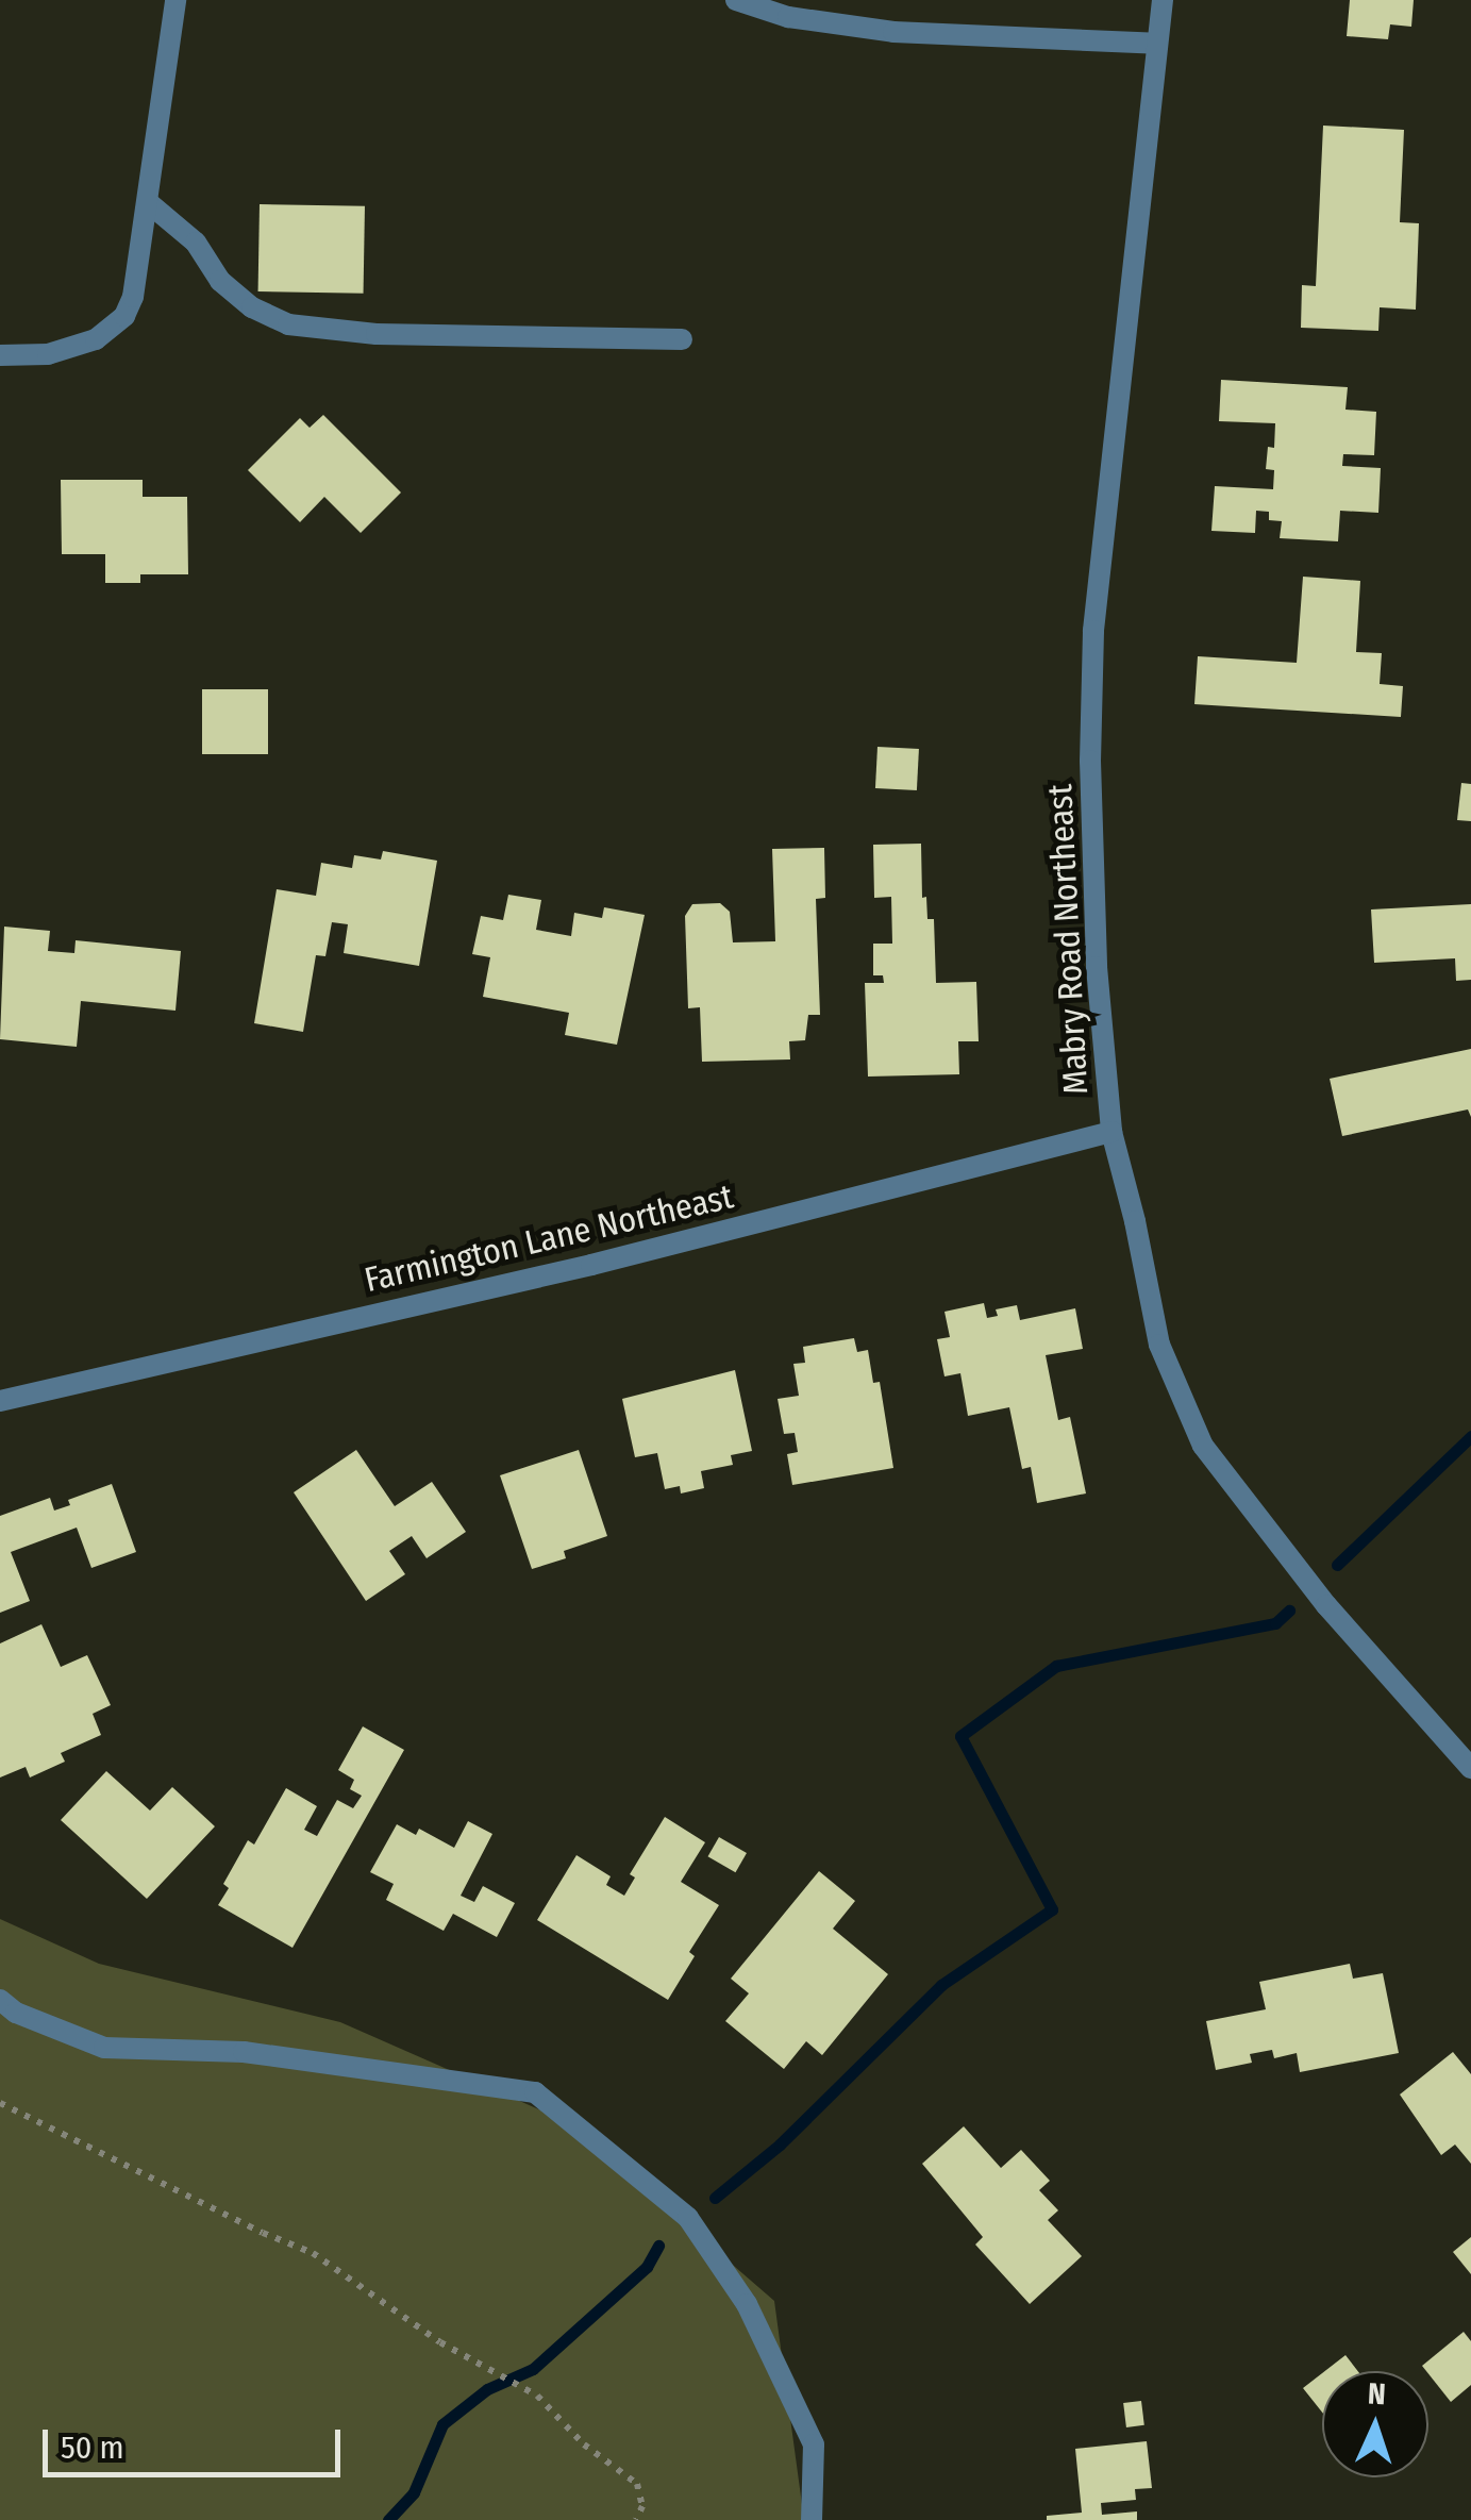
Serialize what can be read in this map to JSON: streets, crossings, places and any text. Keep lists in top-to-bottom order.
{
  "streets": {
    "street": ["Mabry Road Northeast", "Farmington Lane Northeast"]
  },
  "crossings": [
    ["Mabry Road Northeast", "Farmington Lane Northeast"]
  ],
  "scale_bar": "50 m",
  "north": "top"
}
